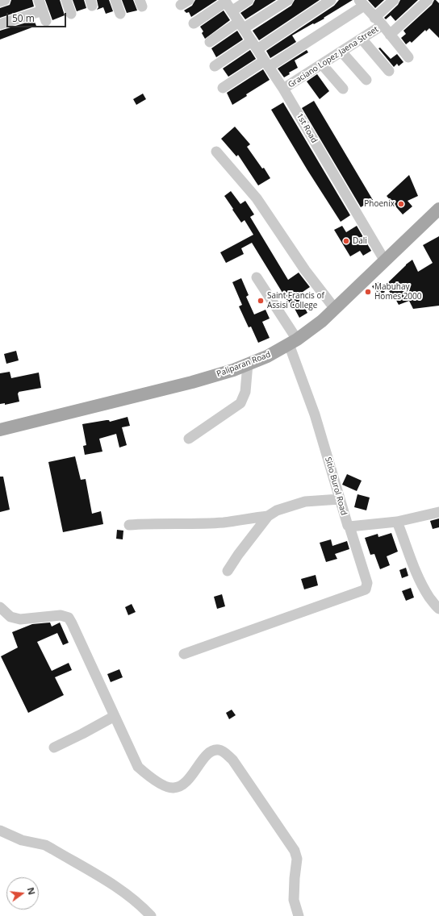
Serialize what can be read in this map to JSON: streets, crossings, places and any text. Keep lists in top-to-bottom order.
{
  "streets": {
    "main road": ["Paliparan Road"],
    "street": ["Graciano Lopez Jaena Street", "1st Road", "Sitio Burol Road"]
  },
  "crossings": [
    ["Graciano Lopez Jaena Street", "1st Road"],
    ["1st Road", "Paliparan Road"],
    ["Paliparan Road", "Sitio Burol Road"]
  ],
  "places": [
    "Phoenix",
    "Dali",
    "Mabuhay Homes 2000",
    "Saint Francis of Assisi College"
  ],
  "scale_bar": "50 m",
  "north": "right"
}
